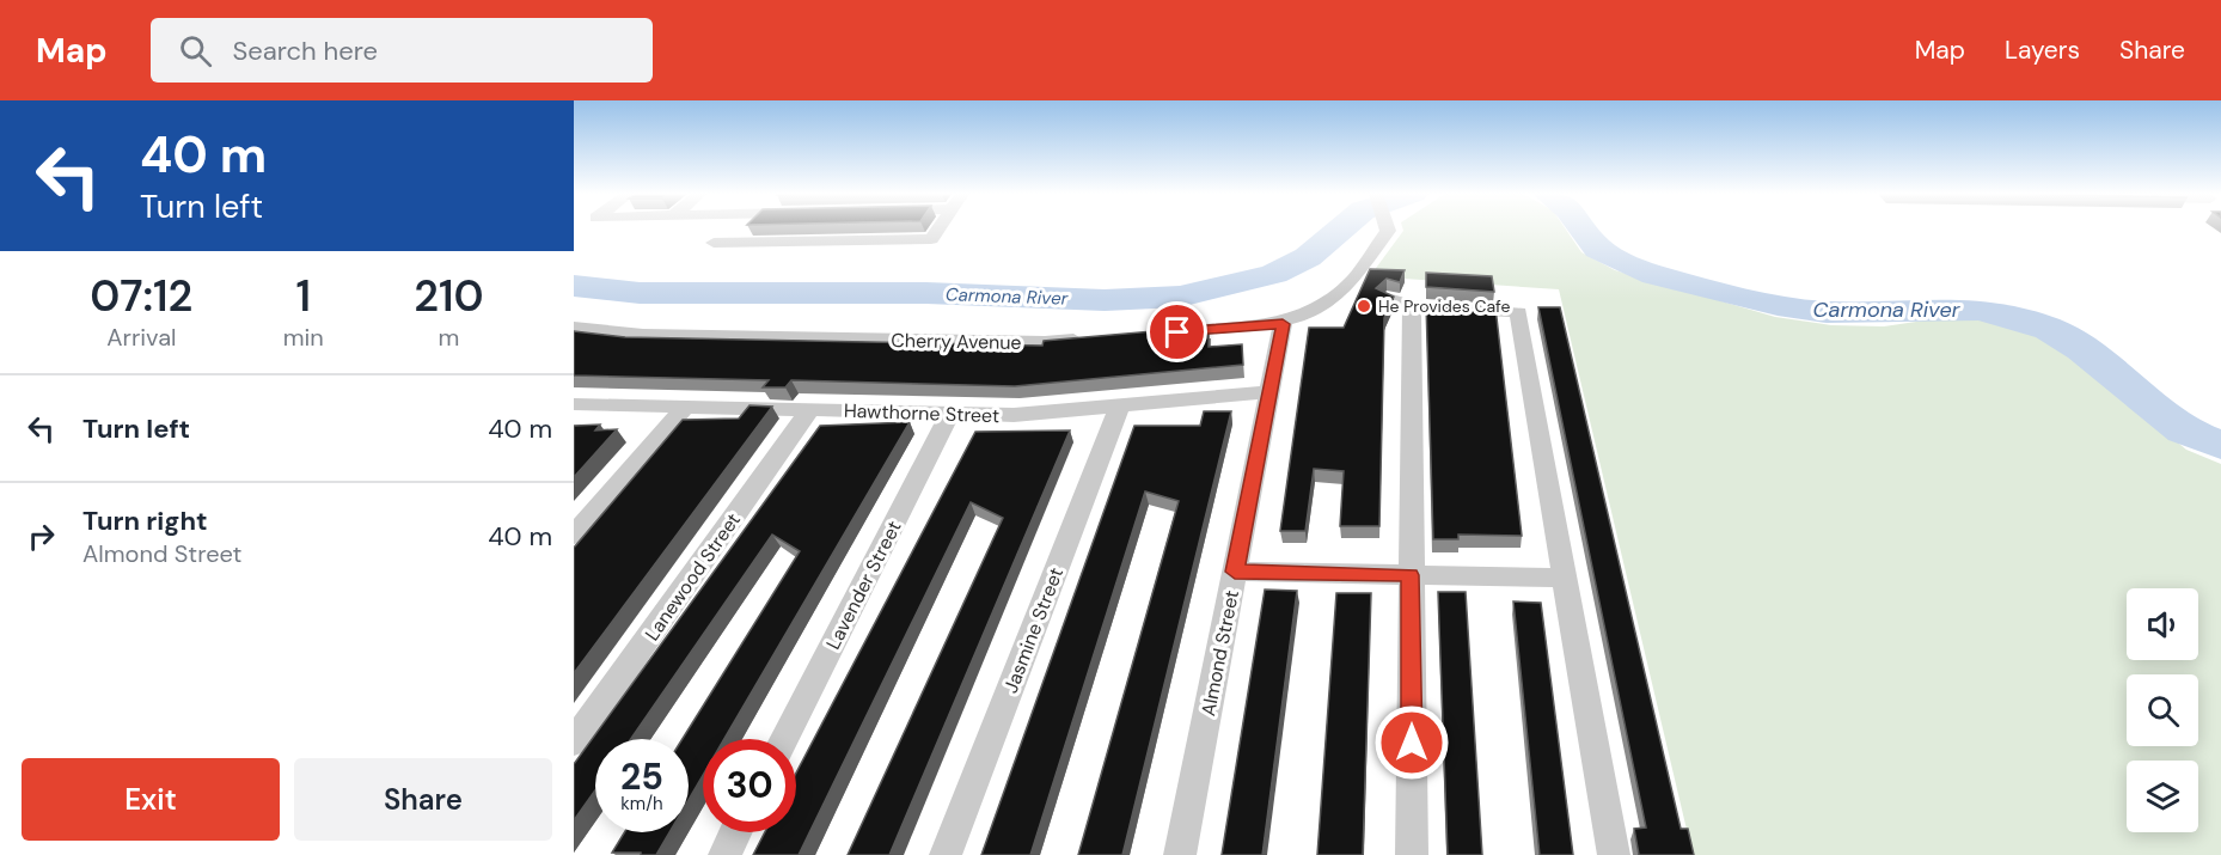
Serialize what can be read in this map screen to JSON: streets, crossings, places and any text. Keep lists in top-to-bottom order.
{
  "streets": {
    "street": [
      "Cherry Avenue",
      "Hawthorne Street",
      "Lanewood Street",
      "Lavender Street",
      "Jasmine Street",
      "Almond Street"
    ]
  },
  "crossings": [
    ["Hawthorne Street", "Lanewood Street"],
    ["Hawthorne Street", "Lavender Street"],
    ["Hawthorne Street", "Jasmine Street"],
    ["Hawthorne Street", "Almond Street"]
  ],
  "water": ["Carmona River"],
  "places": ["He Provides Cafe"],
  "page": {
    "header": "Map",
    "search": "Search here",
    "nav": ["Map", "Layers", "Share"],
    "turn": ["40 m", "Turn left"],
    "eta": [
      "07:12",
      "Arrival",
      "1",
      "min",
      "210",
      "m"
    ],
    "list": [
      {
        "name": "Turn left",
        "value": "40 m"
      },
      {
        "name": "Turn right",
        "note": "Almond Street",
        "value": "40 m"
      }
    ],
    "speed": "25 km/h",
    "limit": "30",
    "buttons": ["Exit", "Share"]
  }
}
